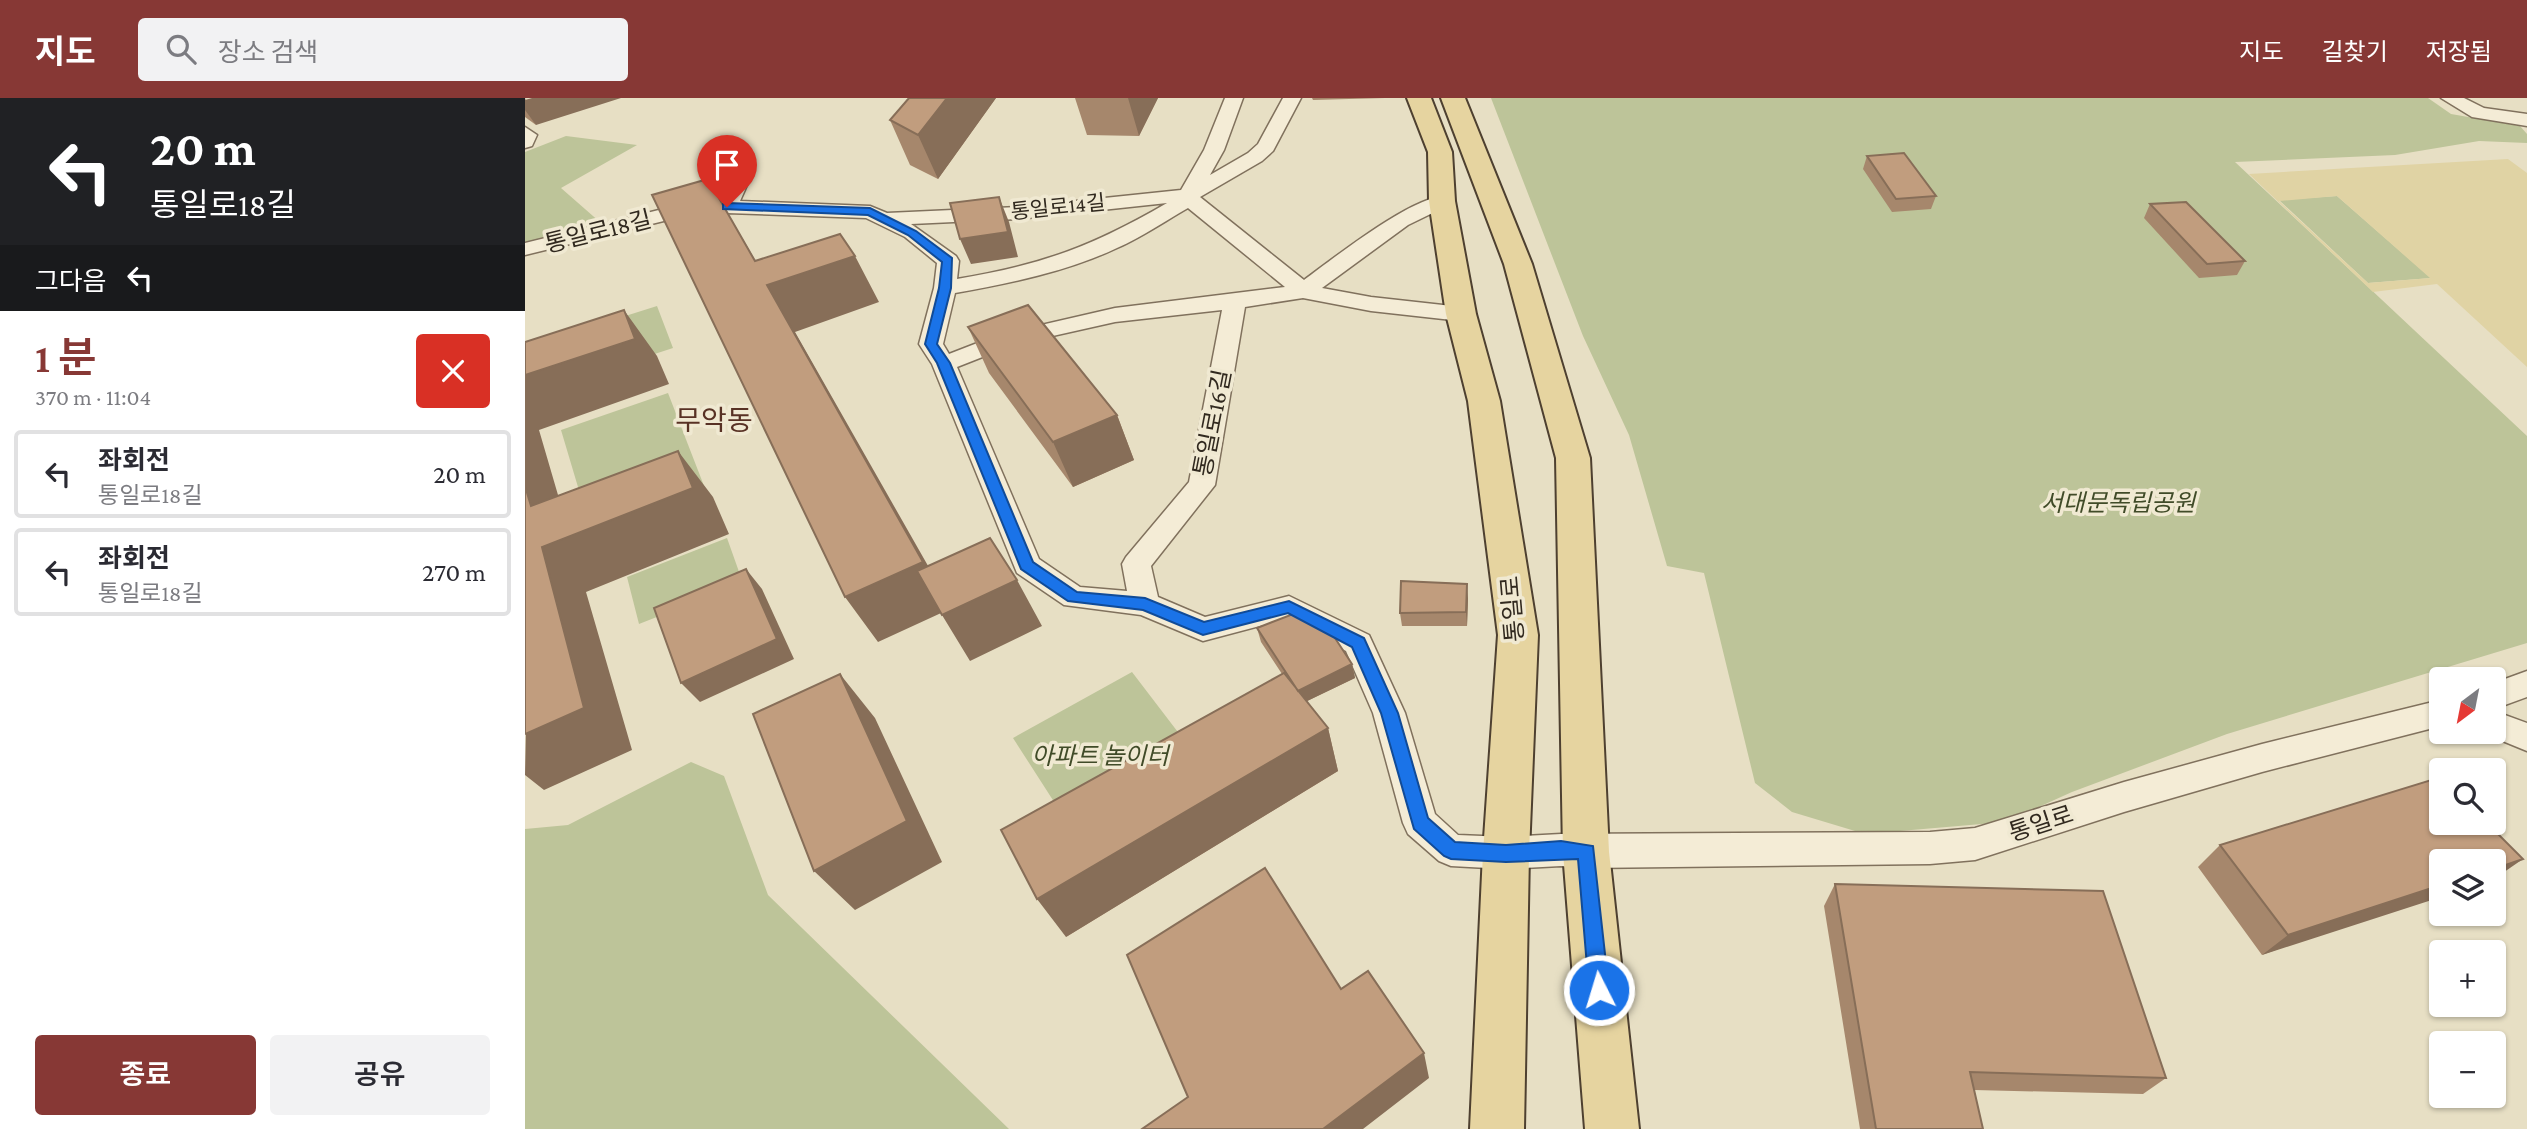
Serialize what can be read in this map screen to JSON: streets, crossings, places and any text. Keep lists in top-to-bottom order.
{
  "streets": {
    "main road": ["통일로"],
    "street": ["통일로14길", "통일로18길", "통일로16길"]
  },
  "crossings": [
    ["통일로14길", "통일로18길"],
    ["통일로18길", "통일로16길"],
    ["통일로18길", "통일로"]
  ],
  "districts": ["무악동"],
  "parks": ["서대문독립공원", "아파트 놀이터"],
  "north": "bottom left",
  "page": {
    "header": "지도",
    "search": "장소 검색",
    "nav": ["지도", "길찾기", "저장됨"],
    "turn": ["20 m", "통일로18길"],
    "then": "그다음",
    "heading": ["1 분", "370 m · 11:04"],
    "list": [
      {
        "name": "좌회전",
        "note": "통일로18길",
        "value": "20 m"
      },
      {
        "name": "좌회전",
        "note": "통일로18길",
        "value": "270 m"
      }
    ],
    "map_buttons": ["+", "−"],
    "buttons": ["종료", "공유"]
  }
}
